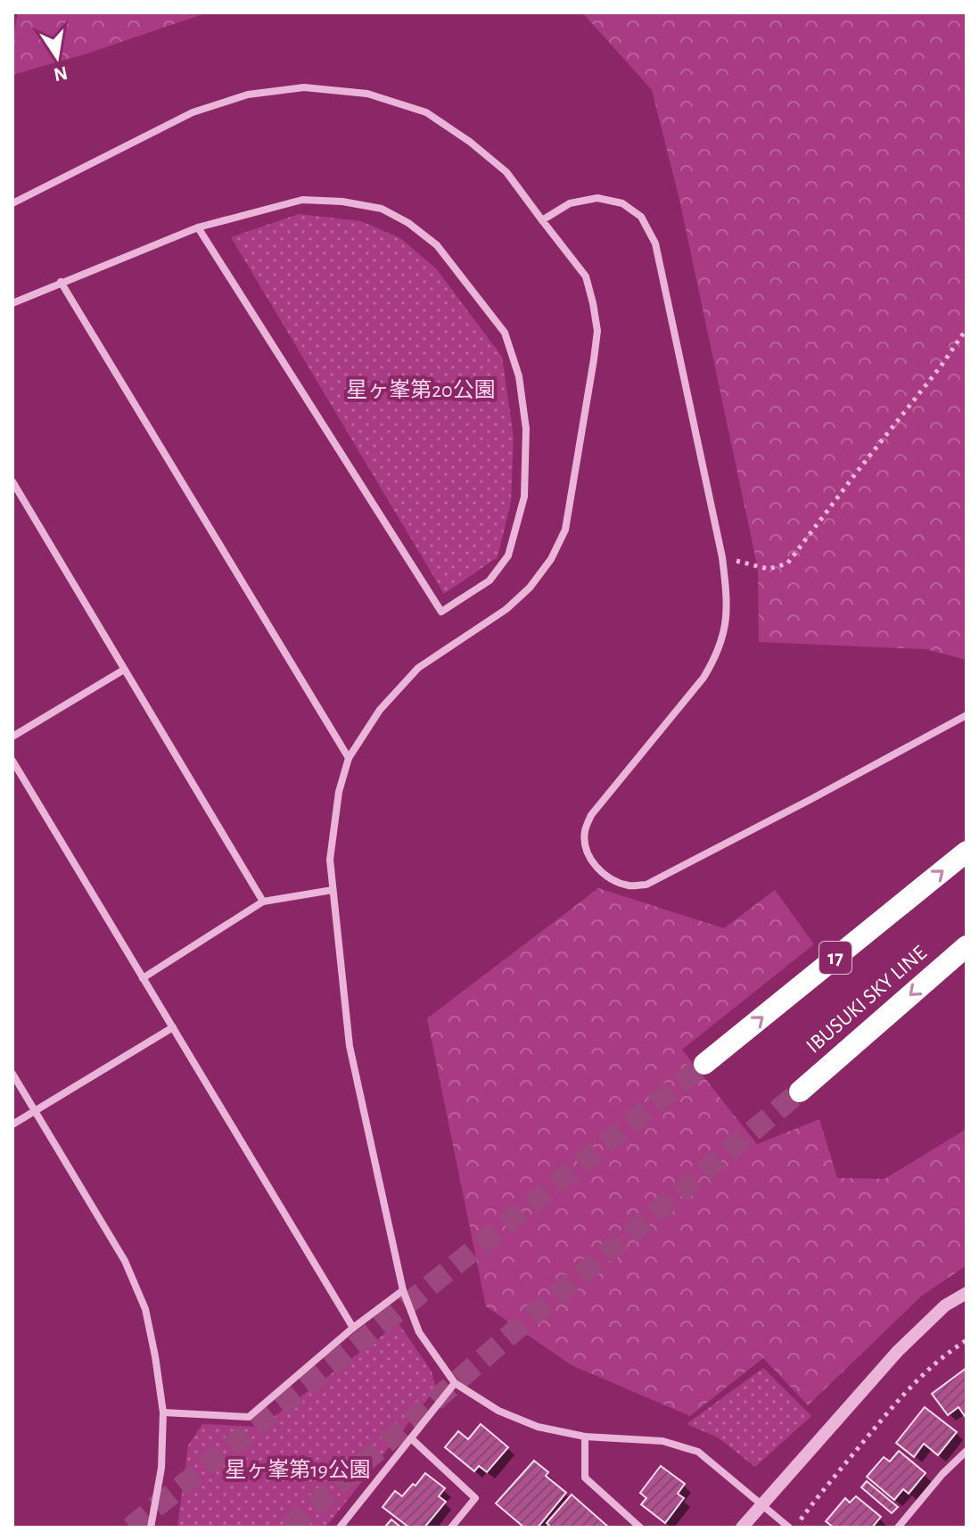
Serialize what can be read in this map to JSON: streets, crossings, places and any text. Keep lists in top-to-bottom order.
{
  "streets": {
    "highway": ["17", "IBUSUKI SKY LINE"]
  },
  "parks": ["星ヶ峯第20公園", "星ヶ峯第19公園"],
  "north": "bottom"
}
